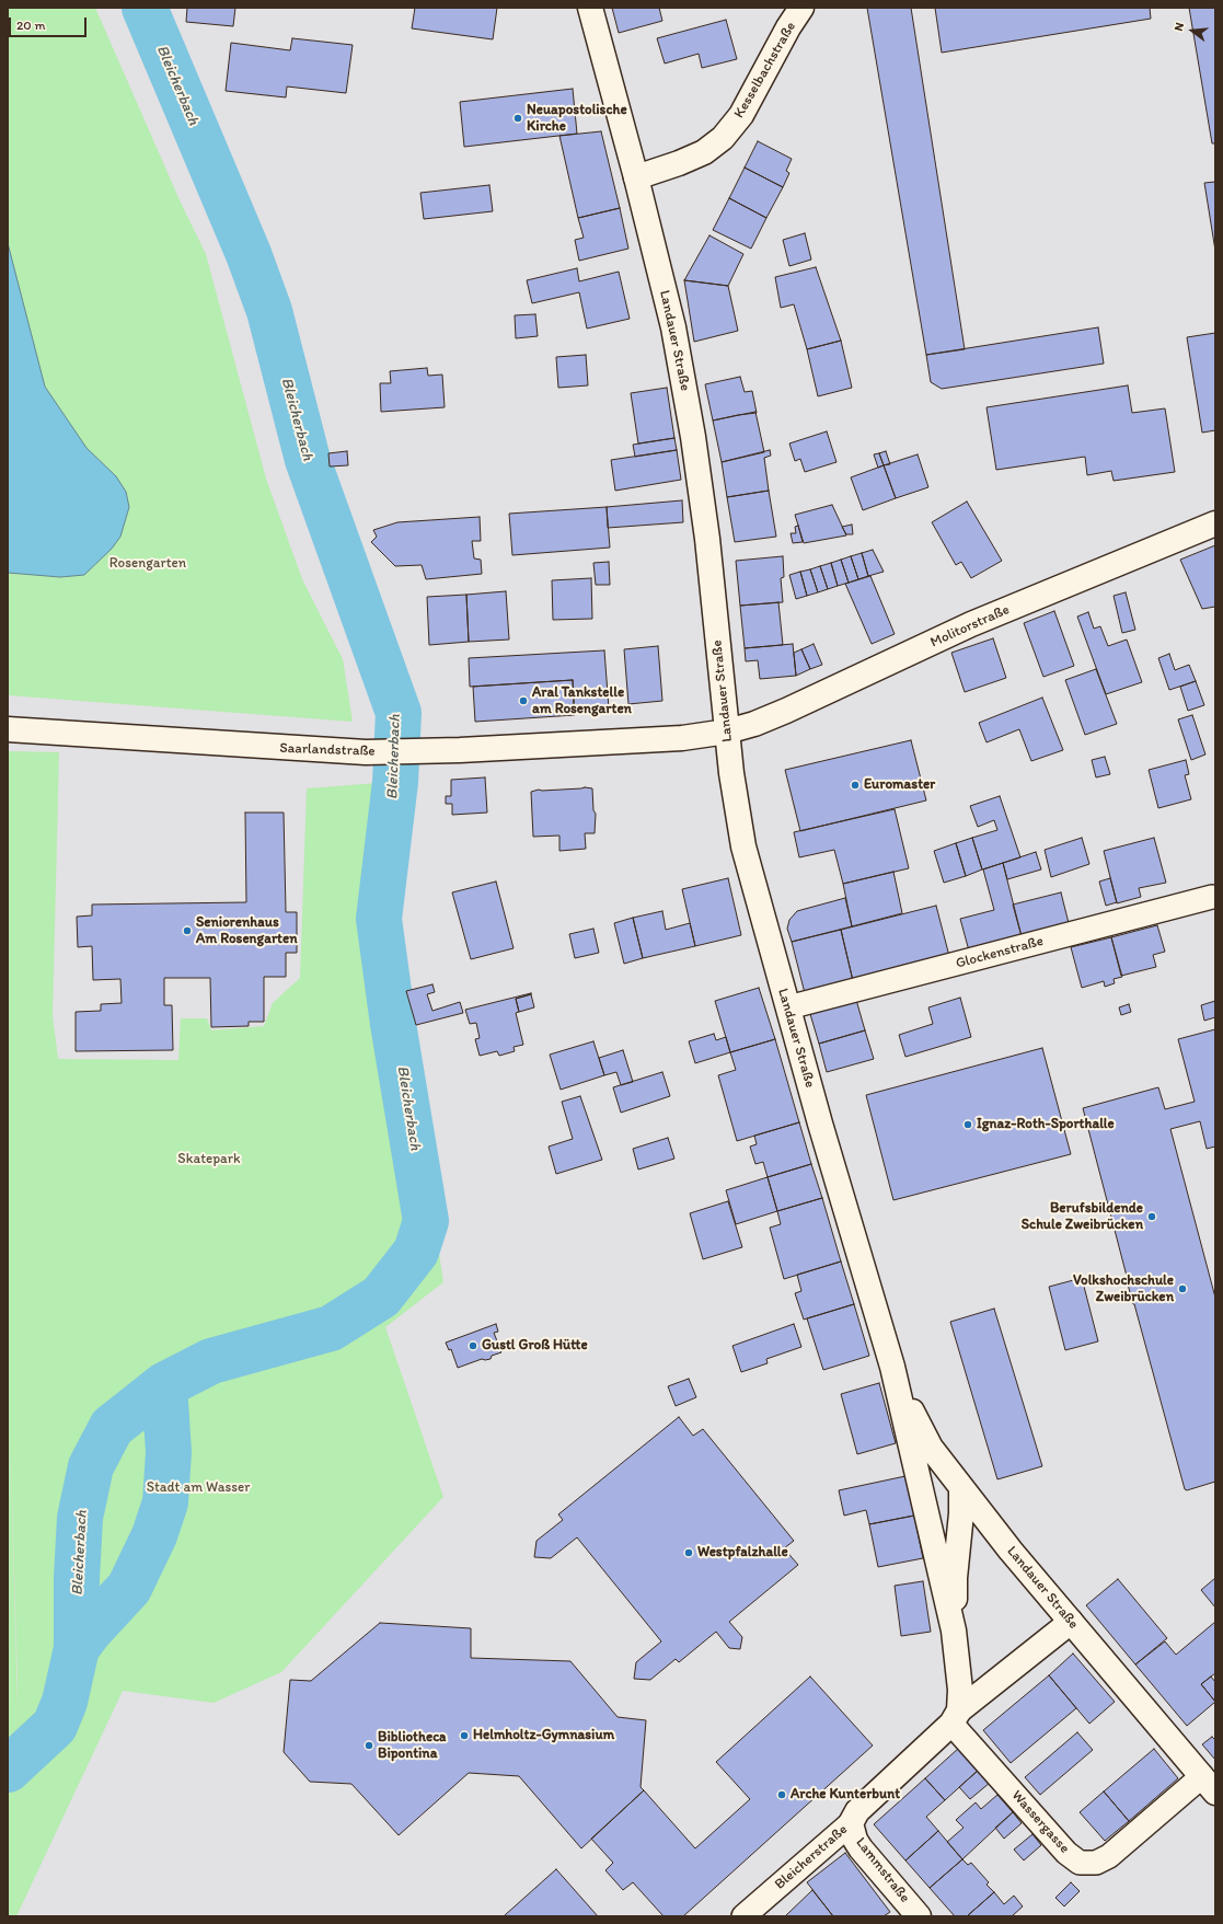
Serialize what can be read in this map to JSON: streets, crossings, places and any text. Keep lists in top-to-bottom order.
{
  "streets": {
    "main road": [
      "Kesselbachstraße",
      "Landauer Straße",
      "Molitorstraße",
      "Saarlandstraße",
      "Bleicherstraße",
      "Lammstraße"
    ],
    "street": ["Glockenstraße", "Wassergasse"]
  },
  "crossings": [
    ["Kesselbachstraße", "Landauer Straße"],
    ["Landauer Straße", "Molitorstraße"],
    ["Landauer Straße", "Saarlandstraße"],
    ["Landauer Straße", "Glockenstraße"],
    ["Landauer Straße", "Wassergasse"],
    ["Landauer Straße", "Bleicherstraße"],
    ["Molitorstraße", "Saarlandstraße"],
    ["Wassergasse", "Bleicherstraße"],
    ["Bleicherstraße", "Lammstraße"]
  ],
  "water": ["Bleicherbach"],
  "parks": ["Rosengarten", "Skatepark", "Stadt am Wasser"],
  "places": [
    "Neuapostolische Kirche",
    "Aral Tankstelle am Rosengarten",
    "Euromaster",
    "Seniorenhaus Am Rosengarten",
    "Ignaz-Roth-Sporthalle",
    "Berufsbildende Schule Zweibrücken",
    "Volkshochschule Zweibrücken",
    "Gustl Groß Hütte",
    "Westpfalzhalle",
    "Helmholtz-Gymnasium",
    "Bibliotheca Bipontina",
    "Arche Kunterbunt"
  ],
  "scale_bar": "20 m",
  "north": "left"
}
